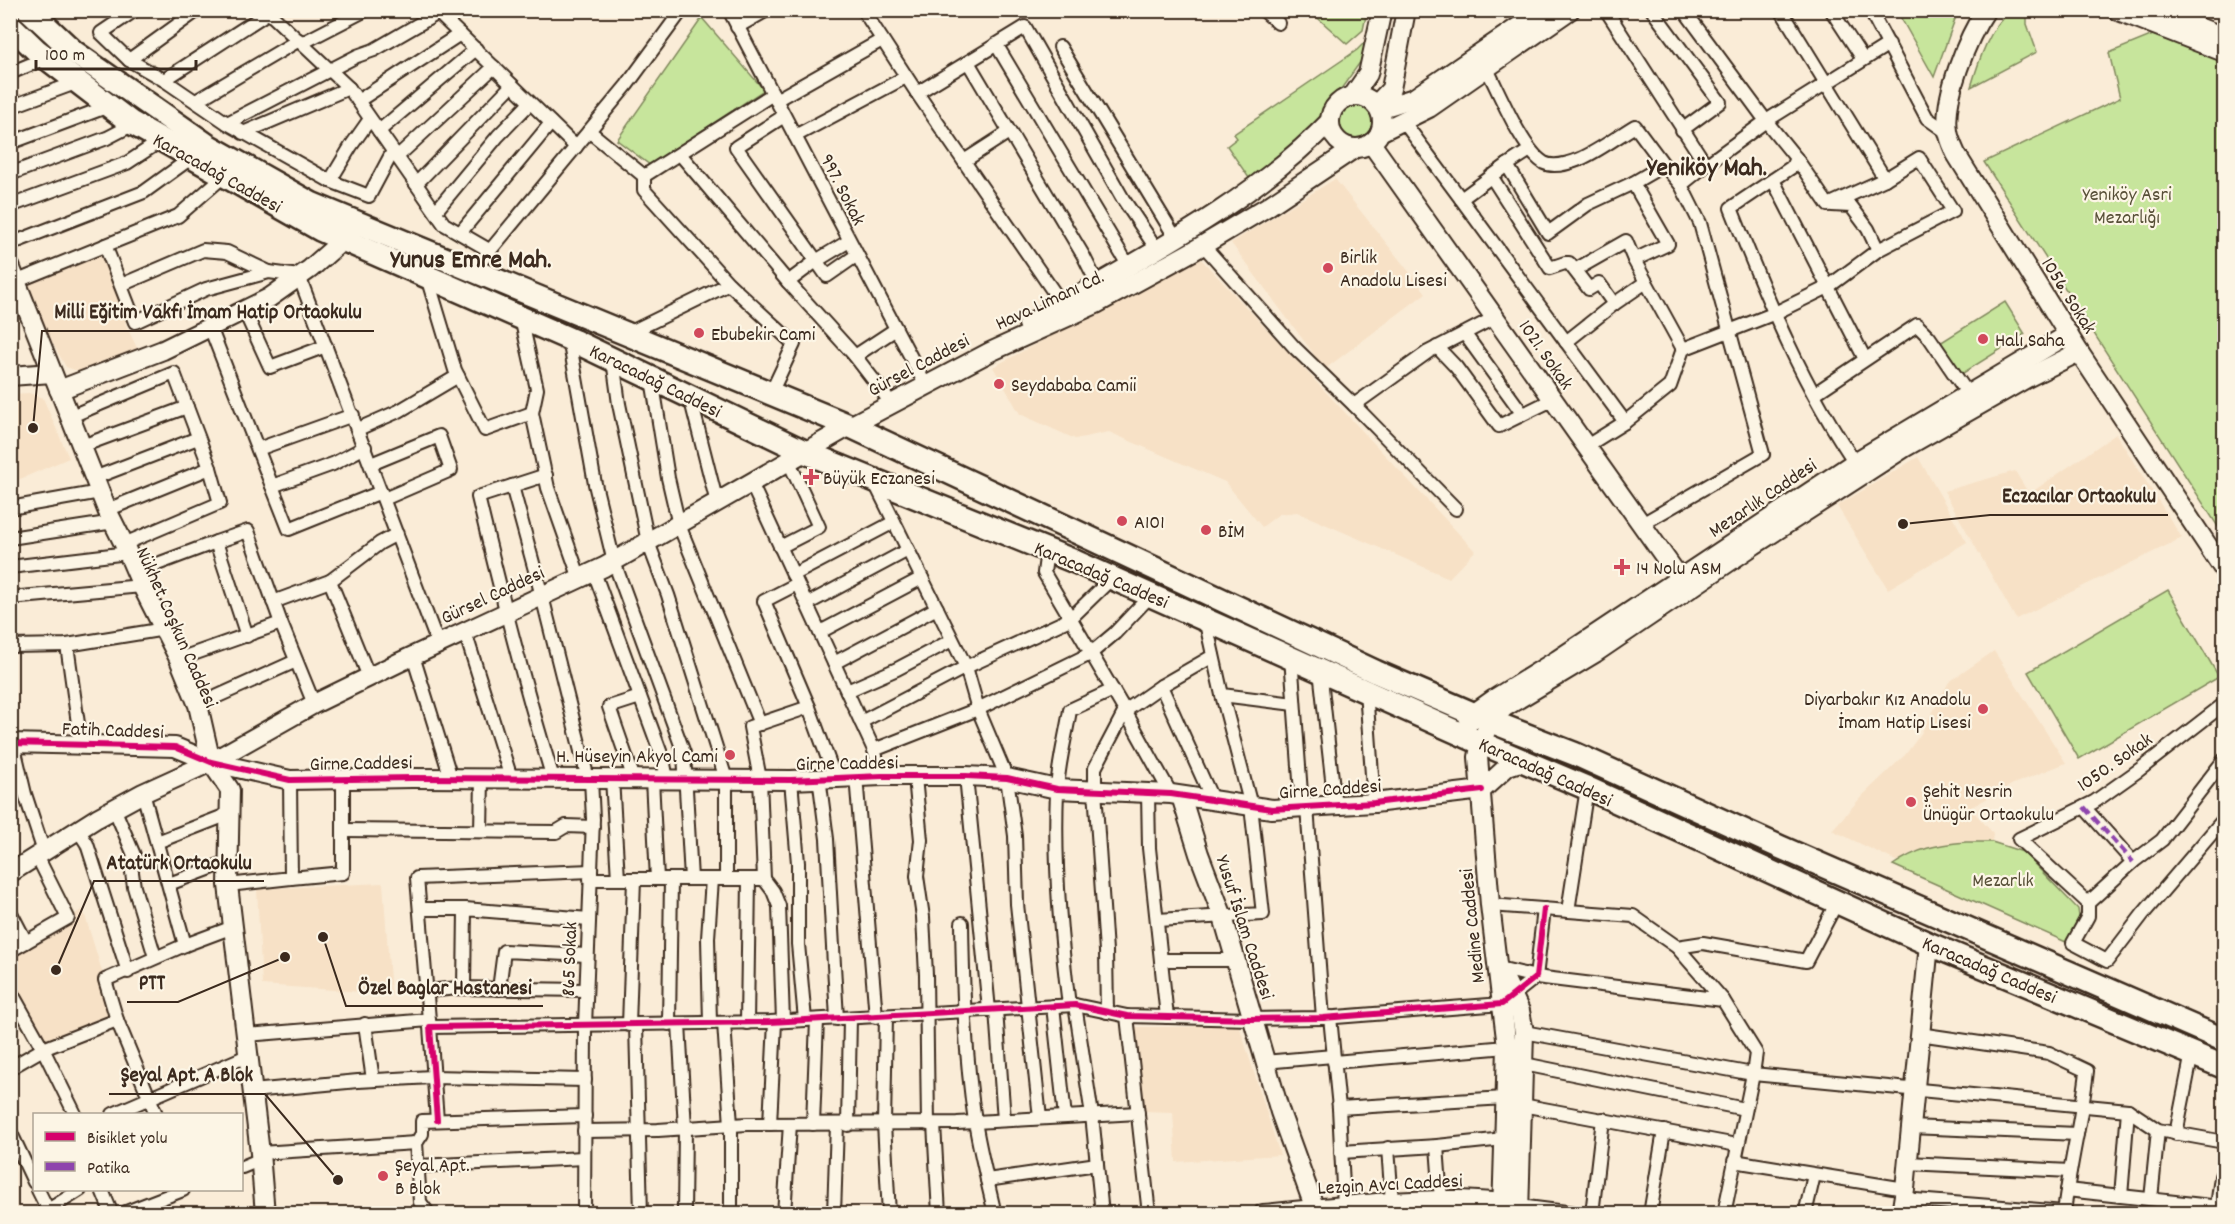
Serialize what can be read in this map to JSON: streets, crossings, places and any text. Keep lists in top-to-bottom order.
{
  "streets": {
    "highway": ["Karacadağ Caddesi"],
    "street": [
      "997. Sokak",
      "1056. Sokak",
      "Hava Limanı Cd.",
      "1021. Sokak",
      "Gürsel Caddesi",
      "Mezarlık Caddesi",
      "Nükhet Coşkun Caddesi",
      "Fatih Caddesi",
      "1050. Sokak",
      "Girne Caddesi",
      "Medine Caddesi",
      "Yusuf İslam Caddesi",
      "865 Sokak",
      "Lezgin Avcı Caddesi"
    ]
  },
  "crossings": [
    ["Karacadağ Caddesi", "Gürsel Caddesi"],
    ["Karacadağ Caddesi", "Mezarlık Caddesi"],
    ["Karacadağ Caddesi", "Medine Caddesi"],
    ["997. Sokak", "Gürsel Caddesi"],
    ["1056. Sokak", "Mezarlık Caddesi"],
    ["Hava Limanı Cd.", "1021. Sokak"],
    ["Hava Limanı Cd.", "Gürsel Caddesi"],
    ["1021. Sokak", "Mezarlık Caddesi"],
    ["Gürsel Caddesi", "Nükhet Coşkun Caddesi"],
    ["Gürsel Caddesi", "Fatih Caddesi"],
    ["Gürsel Caddesi", "Girne Caddesi"],
    ["Gürsel Caddesi", "865 Sokak"],
    ["Mezarlık Caddesi", "Medine Caddesi"],
    ["Nükhet Coşkun Caddesi", "Fatih Caddesi"],
    ["Nükhet Coşkun Caddesi", "Girne Caddesi"],
    ["Fatih Caddesi", "Girne Caddesi"],
    ["Girne Caddesi", "Medine Caddesi"],
    ["Girne Caddesi", "Yusuf İslam Caddesi"],
    ["Girne Caddesi", "865 Sokak"],
    ["Medine Caddesi", "Lezgin Avcı Caddesi"],
    ["Yusuf İslam Caddesi", "Lezgin Avcı Caddesi"]
  ],
  "districts": ["Yeniköy Mah.", "Yunus Emre Mah."],
  "parks": ["Yeniköy Asri Mezarlığı", "Mezarlık"],
  "places": {
    "other": [
      "Birlik Anadolu Lisesi",
      "Ebubekir Cami",
      "Halı Saha",
      "Seydababa Camii",
      "Milli Eğitim Vakfı İmam Hatip Ortaokulu",
      "A101",
      "Eczacılar Ortaokulu",
      "BİM",
      "Diyarbakır Kız Anadolu İmam Hatip Lisesi",
      "H. Hüseyin Akyol Cami",
      "Şehit Nesrin Ünügür Ortaokulu",
      "Özel Baglar Hastanesi",
      "PTT",
      "Atatürk Ortaokulu",
      "Şeyal Apt. B Blok",
      "Şeyal Apt. A Blok"
    ],
    "health": ["Büyük Eczanesi", "14 Nolu ASM"]
  },
  "legend": ["Bisiklet yolu", "Patika"],
  "scale_bar": "100 m"
}
